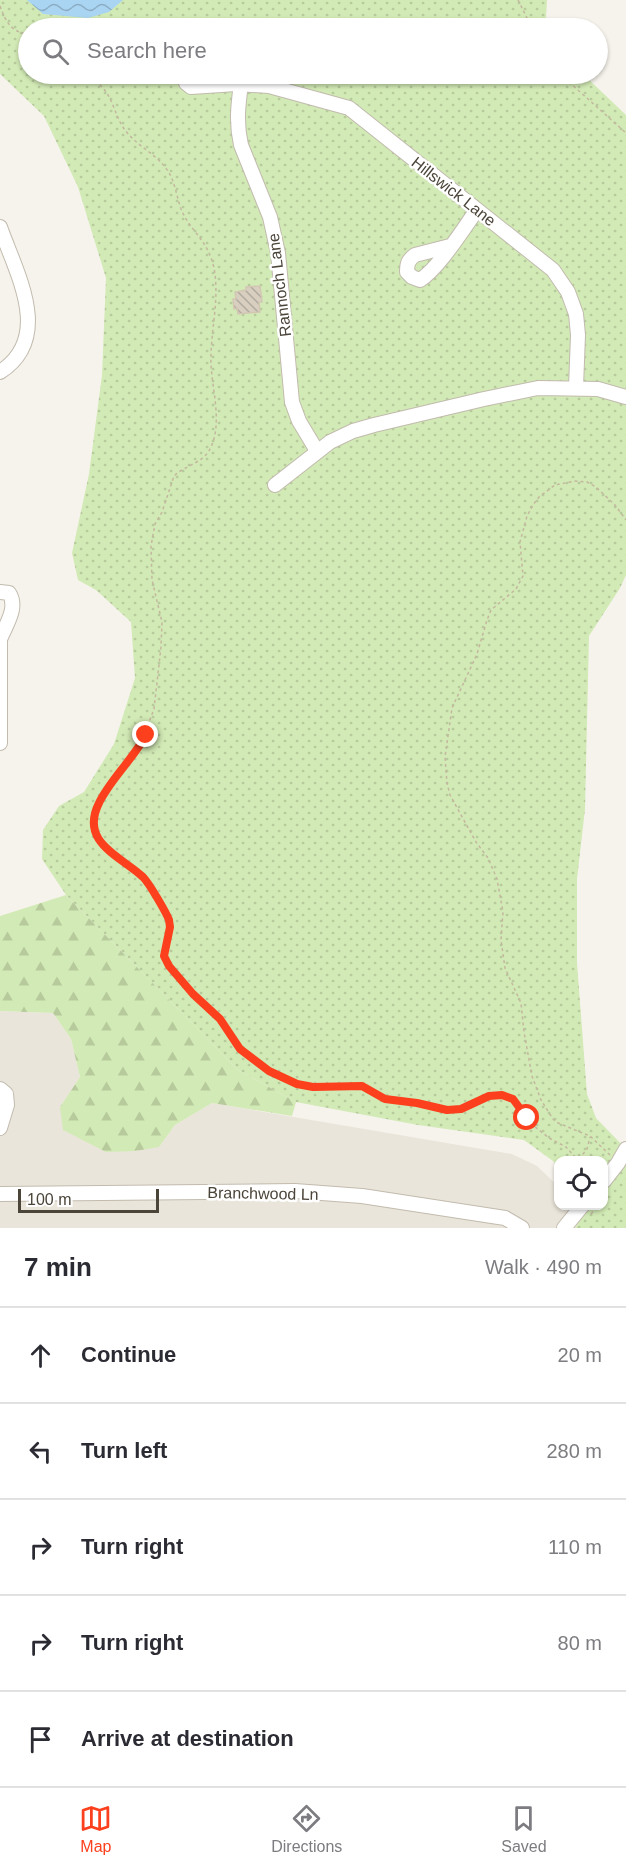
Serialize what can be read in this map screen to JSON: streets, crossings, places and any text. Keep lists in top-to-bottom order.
{
  "streets": {
    "street": ["Hillswick Lane", "Rannoch Lane", "Branchwood Ln"]
  },
  "crossings": [
    ["Hillswick Lane", "Rannoch Lane"]
  ],
  "scale_bar": "100 m",
  "page": {
    "search": "Search here",
    "scale": "100 m",
    "heading": ["7 min", "Walk · 490 m"],
    "list": [
      ["Continue", "20 m"],
      ["Turn left", "280 m"],
      ["Turn right", "110 m"],
      ["Turn right", "80 m"],
      "Arrive at destination"
    ],
    "nav": ["Map", "Directions", "Saved"]
  }
}
